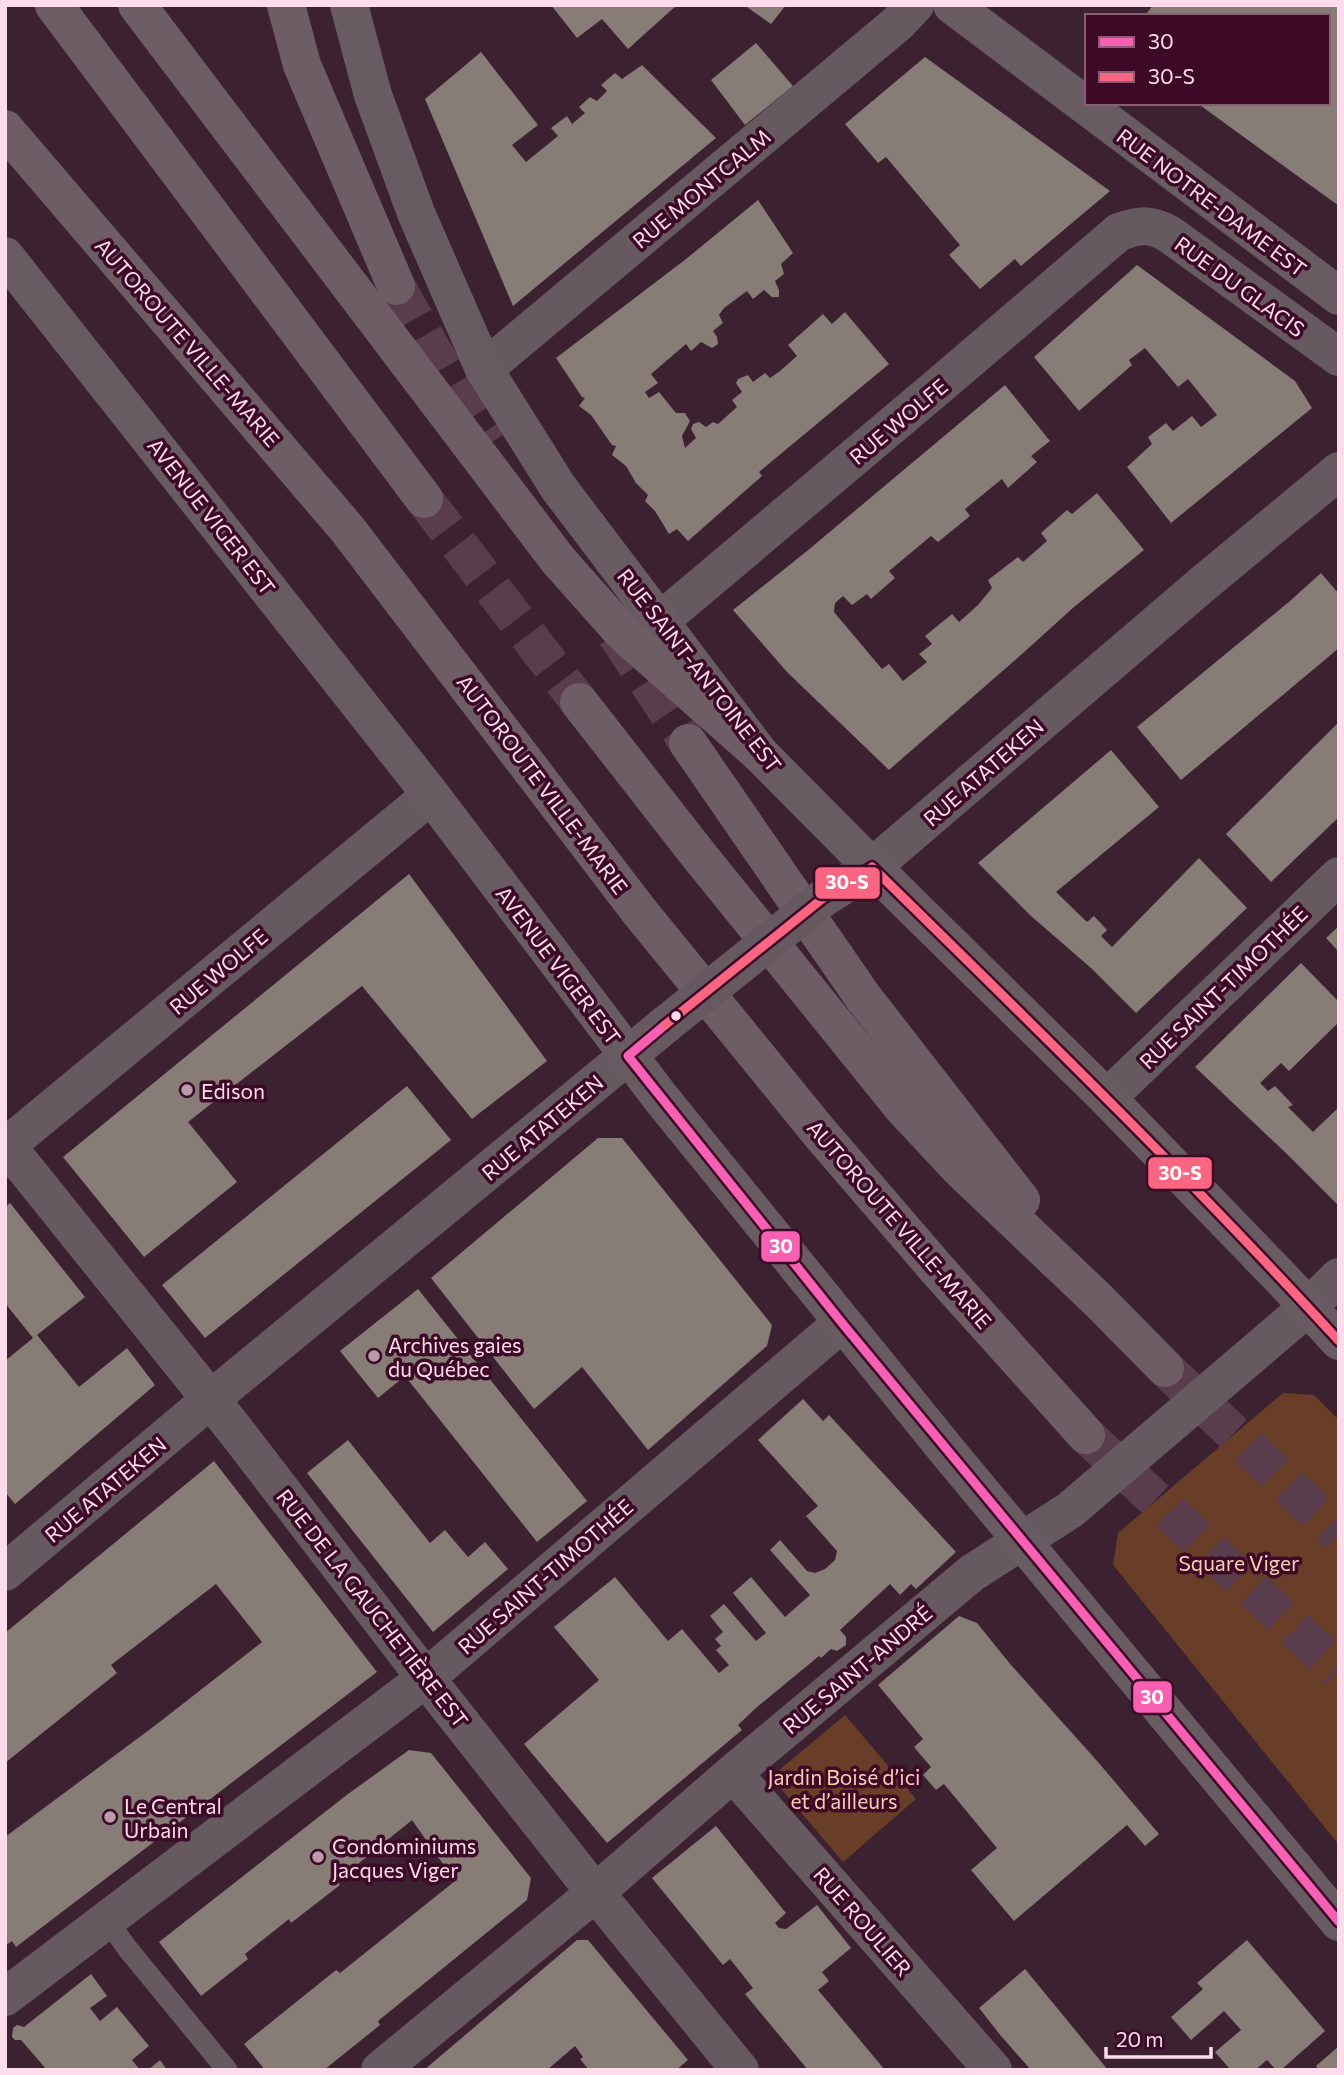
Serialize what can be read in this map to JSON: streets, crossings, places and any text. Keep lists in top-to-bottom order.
{
  "streets": {
    "highway": ["AUTOROUTE VILLE-MARIE"],
    "main road": ["RUE NOTRE-DAME EST", "AVENUE VIGER EST", "RUE SAINT-ANTOINE EST"],
    "street": [
      "RUE MONTCALM",
      "RUE DU GLACIS",
      "RUE WOLFE",
      "RUE ATATEKEN",
      "RUE SAINT-TIMOTHÉE",
      "RUE DE LA GAUCHETIÈRE EST",
      "RUE SAINT-ANDRÉ",
      "RUE ROULIER"
    ]
  },
  "crossings": [
    ["RUE MONTCALM", "RUE SAINT-ANTOINE EST"],
    ["RUE DU GLACIS", "RUE WOLFE"],
    ["RUE WOLFE", "AVENUE VIGER EST"],
    ["RUE WOLFE", "RUE SAINT-ANTOINE EST"],
    ["RUE WOLFE", "RUE DE LA GAUCHETIÈRE EST"],
    ["AVENUE VIGER EST", "RUE ATATEKEN"],
    ["AVENUE VIGER EST", "RUE SAINT-TIMOTHÉE"],
    ["AVENUE VIGER EST", "RUE SAINT-ANDRÉ"],
    ["RUE SAINT-ANTOINE EST", "RUE ATATEKEN"],
    ["RUE SAINT-ANTOINE EST", "RUE SAINT-TIMOTHÉE"],
    ["RUE SAINT-ANTOINE EST", "RUE SAINT-ANDRÉ"],
    ["RUE ATATEKEN", "RUE DE LA GAUCHETIÈRE EST"],
    ["RUE SAINT-TIMOTHÉE", "RUE DE LA GAUCHETIÈRE EST"],
    ["RUE DE LA GAUCHETIÈRE EST", "RUE SAINT-ANDRÉ"],
    ["RUE SAINT-ANDRÉ", "RUE ROULIER"]
  ],
  "parks": ["Square Viger", "Jardin Boisé d’ici et d’ailleurs"],
  "places": [
    "Edison",
    "Archives gaies du Québec",
    "Le Central Urbain",
    "Condominiums Jacques Viger"
  ],
  "lines": ["transit line 30-S", "transit line 30"],
  "legend": ["30", "30-S"],
  "scale_bar": "20 m"
}
